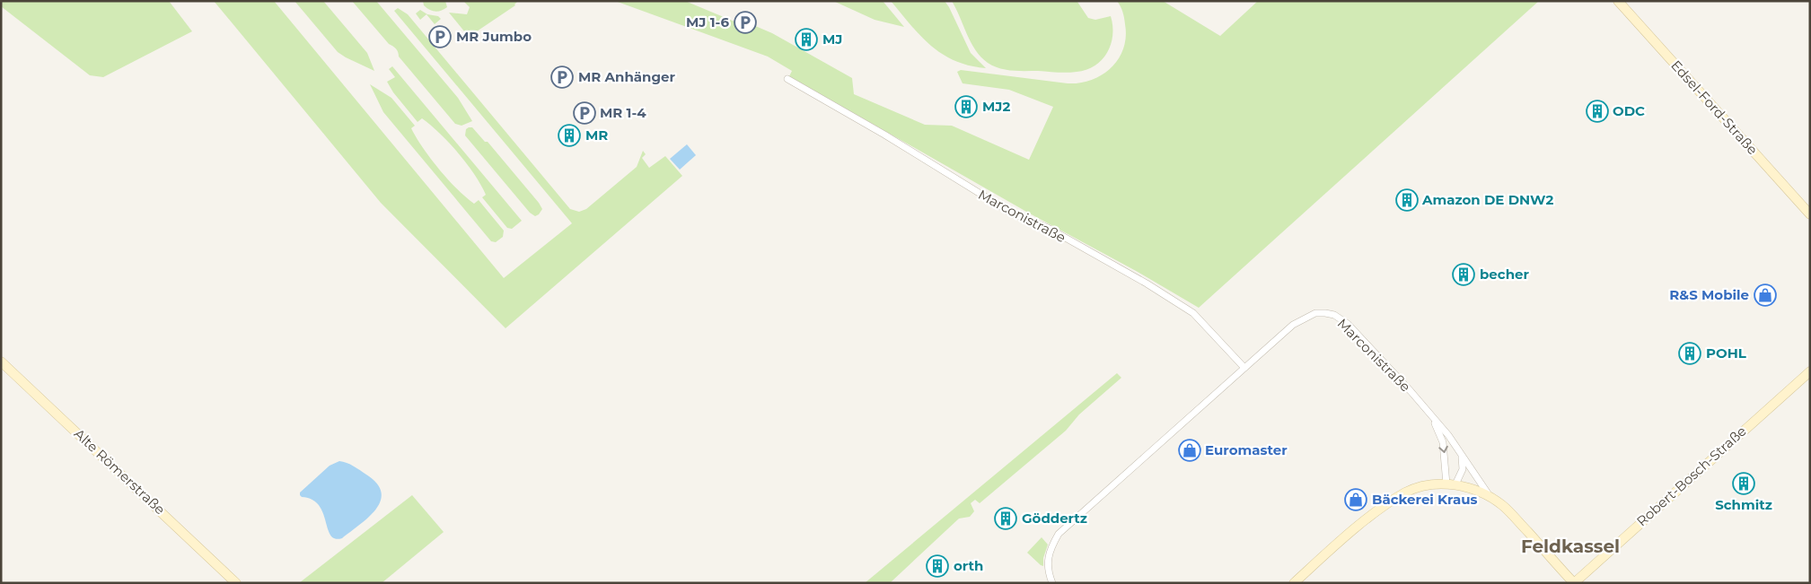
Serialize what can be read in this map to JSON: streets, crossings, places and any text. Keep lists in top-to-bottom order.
{
  "streets": {
    "street": [
      "Edsel-Ford-Straße",
      "Marconistraße",
      "Alte Römerstraße",
      "Robert-Bosch-Straße"
    ]
  },
  "districts": ["Feldkassel"],
  "places": {
    "parking": [
      "MJ 1-6",
      "MR Jumbo",
      "MR Anhänger",
      "MR 1-4"
    ],
    "building": [
      "MJ",
      "MJ2",
      "ODC",
      "MR",
      "Amazon DE DNW2",
      "becher",
      "POHL",
      "Schmitz",
      "Göddertz",
      "orth"
    ],
    "shop": ["R&S Mobile", "Euromaster", "Bäckerei Kraus"]
  }
}
